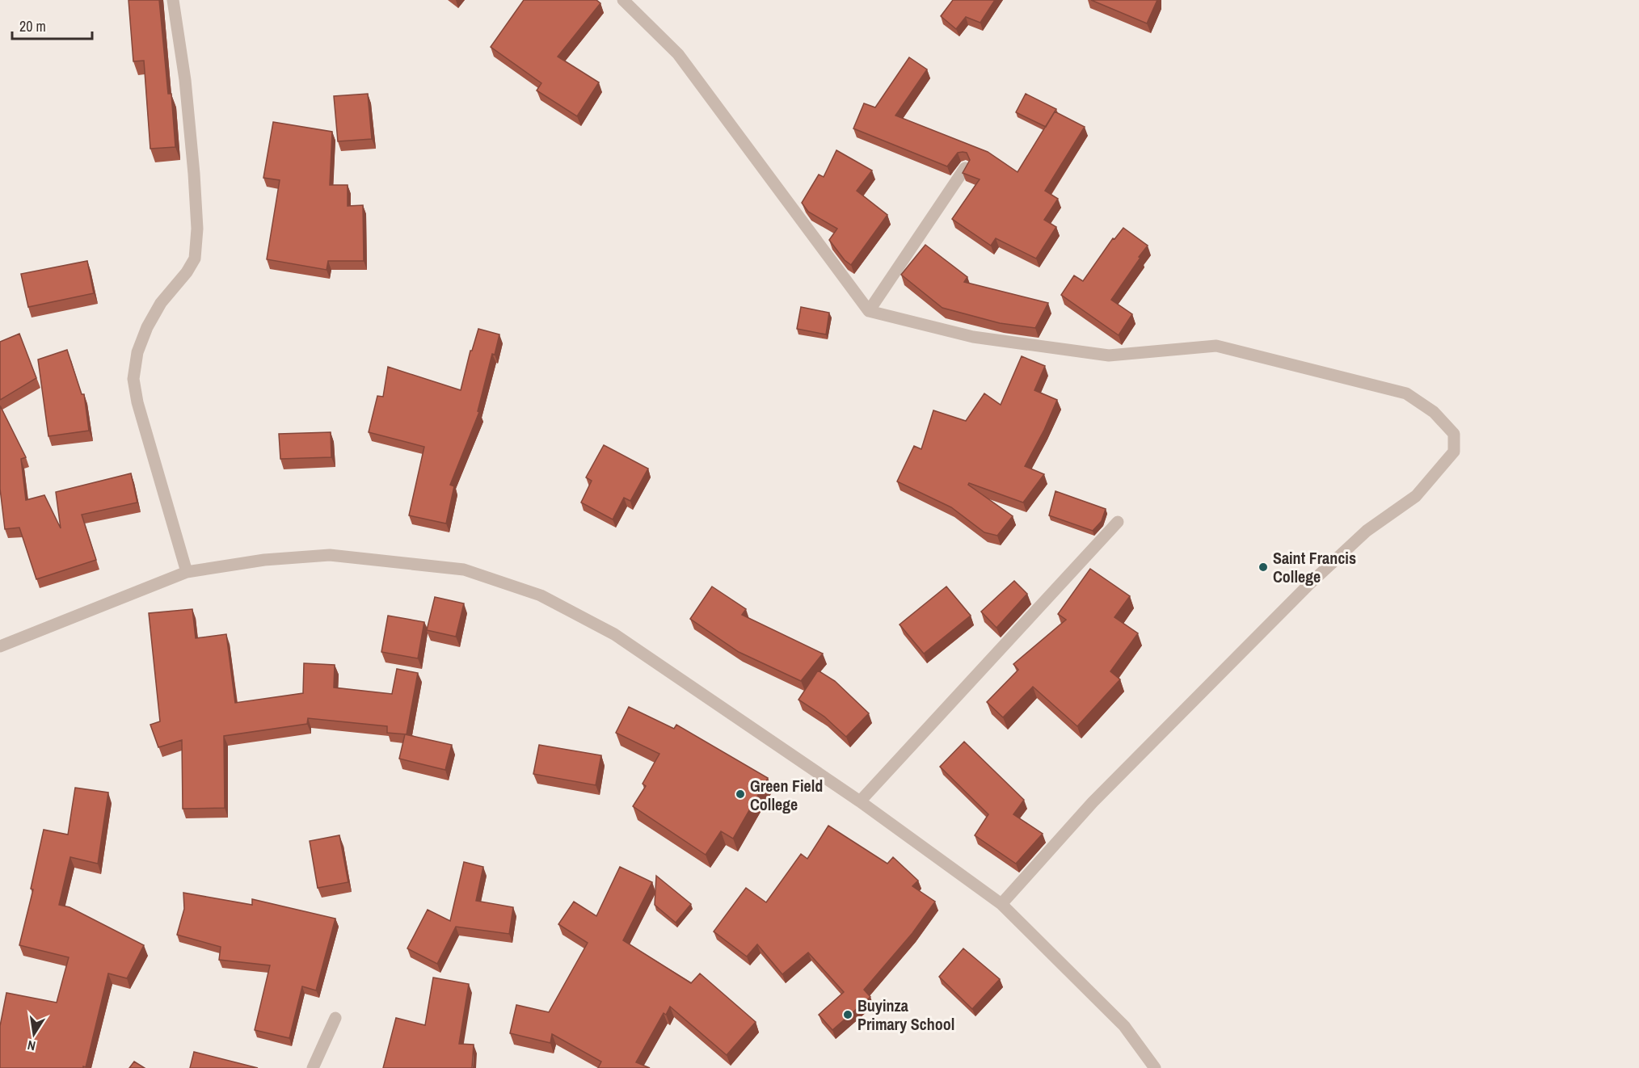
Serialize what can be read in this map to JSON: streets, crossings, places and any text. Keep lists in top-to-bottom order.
{
  "places": ["Saint Francis College", "Green Field College", "Buyinza Primary School"],
  "scale_bar": "20 m",
  "north": "bottom"
}
